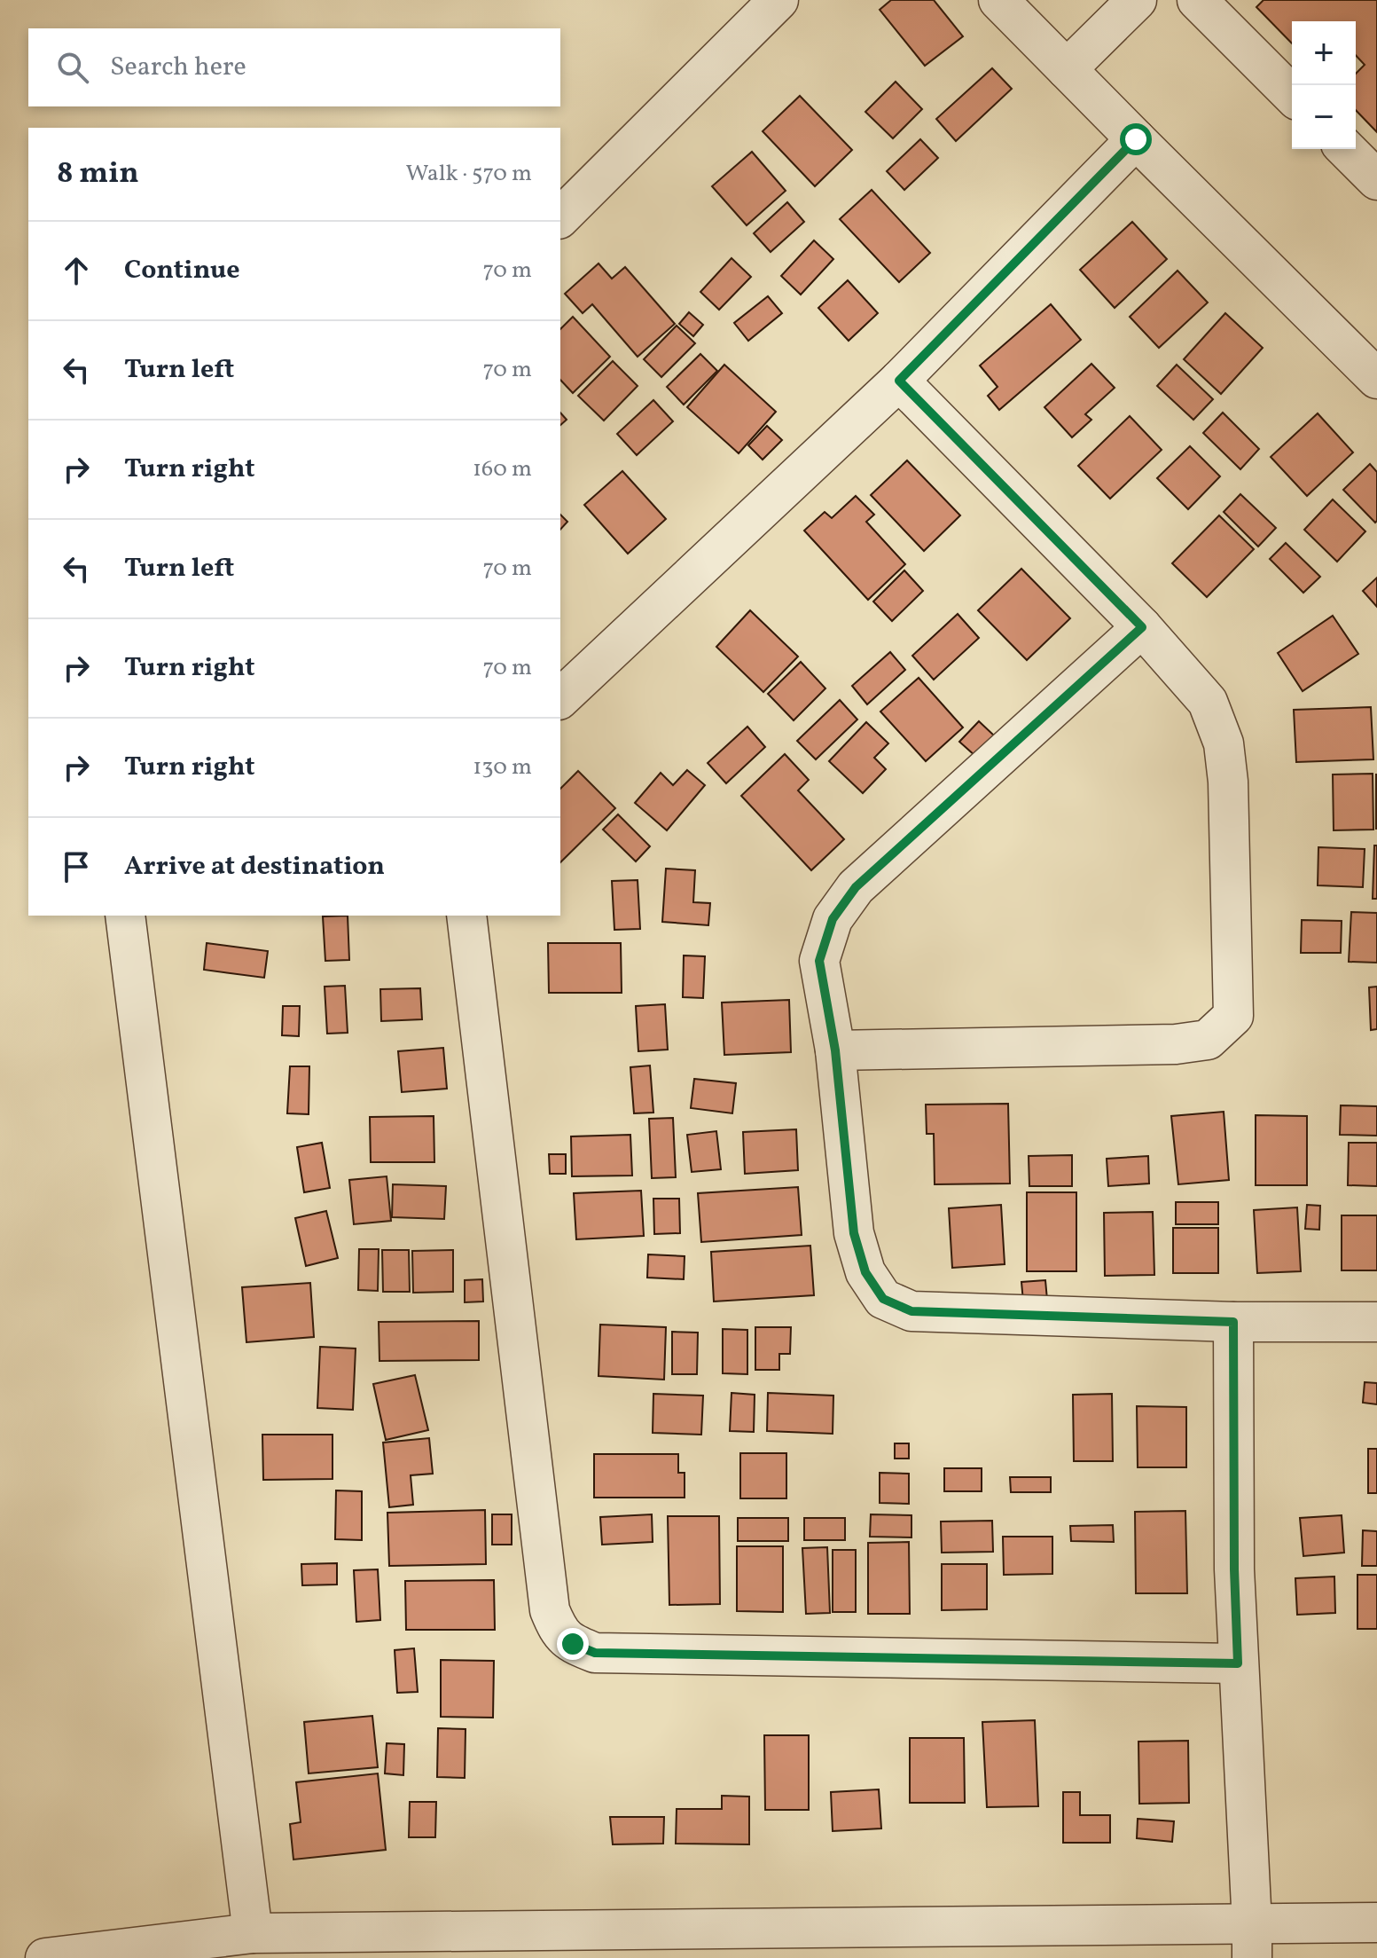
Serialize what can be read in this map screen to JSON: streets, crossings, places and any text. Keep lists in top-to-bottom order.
{
  "page": {
    "map_buttons": ["+", "−"],
    "search": "Search here",
    "heading": ["8 min", "Walk · 570 m"],
    "list": [
      ["Continue", "70 m"],
      ["Turn left", "70 m"],
      ["Turn right", "160 m"],
      ["Turn left", "70 m"],
      ["Turn right", "70 m"],
      ["Turn right", "130 m"],
      "Arrive at destination"
    ]
  }
}
